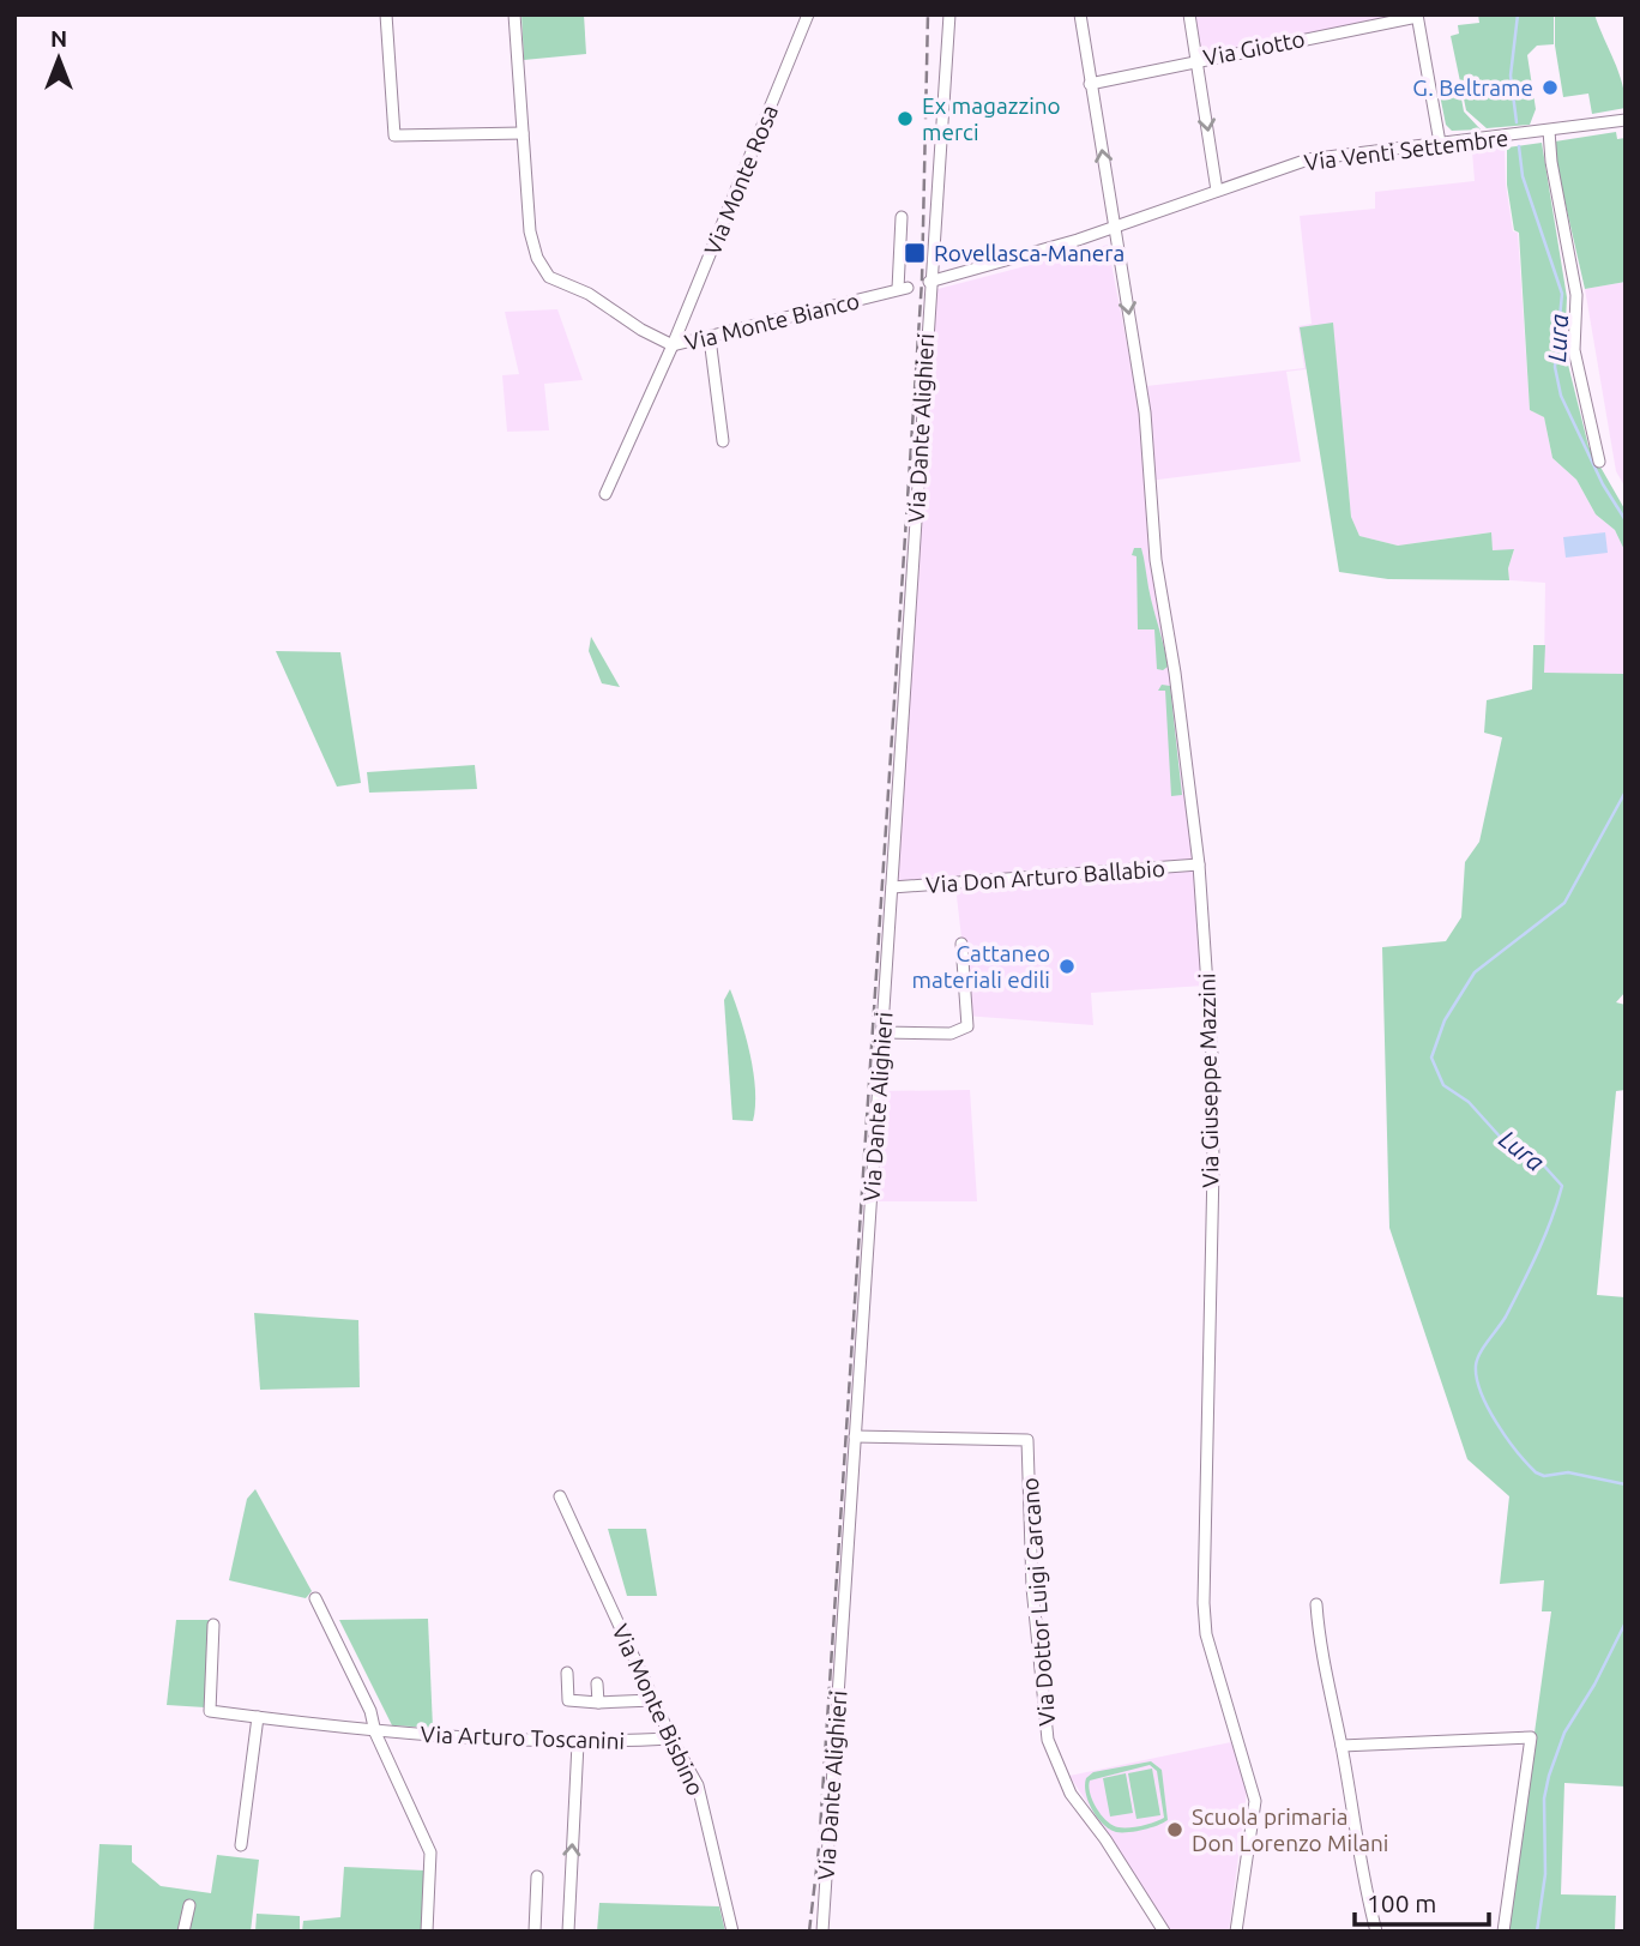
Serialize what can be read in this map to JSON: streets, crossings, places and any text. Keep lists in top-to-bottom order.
{
  "streets": {
    "street": [
      "Via Giotto",
      "Via Venti Settembre",
      "Via Monte Rosa",
      "Via Monte Bianco",
      "Via Dante Alighieri",
      "Via Don Arturo Ballabio",
      "Via Giuseppe Mazzini",
      "Via Dottor Luigi Carcano",
      "Via Monte Bisbino",
      "Via Arturo Toscanini"
    ]
  },
  "crossings": [
    ["Via Giotto", "Via Giuseppe Mazzini"],
    ["Via Venti Settembre", "Via Dante Alighieri"],
    ["Via Venti Settembre", "Via Giuseppe Mazzini"],
    ["Via Monte Rosa", "Via Monte Bianco"],
    ["Via Dante Alighieri", "Via Don Arturo Ballabio"],
    ["Via Dante Alighieri", "Via Dottor Luigi Carcano"],
    ["Via Don Arturo Ballabio", "Via Giuseppe Mazzini"],
    ["Via Monte Bisbino", "Via Arturo Toscanini"]
  ],
  "water": ["Lura"],
  "places": {
    "other": [
      "G. Beltrame",
      "Ex magazzino merci",
      "Cattaneo materiali edili",
      "Scuola primaria Don Lorenzo Milani"
    ],
    "transit": ["Rovellasca-Manera"]
  },
  "scale_bar": "100 m",
  "north": "top"
}
